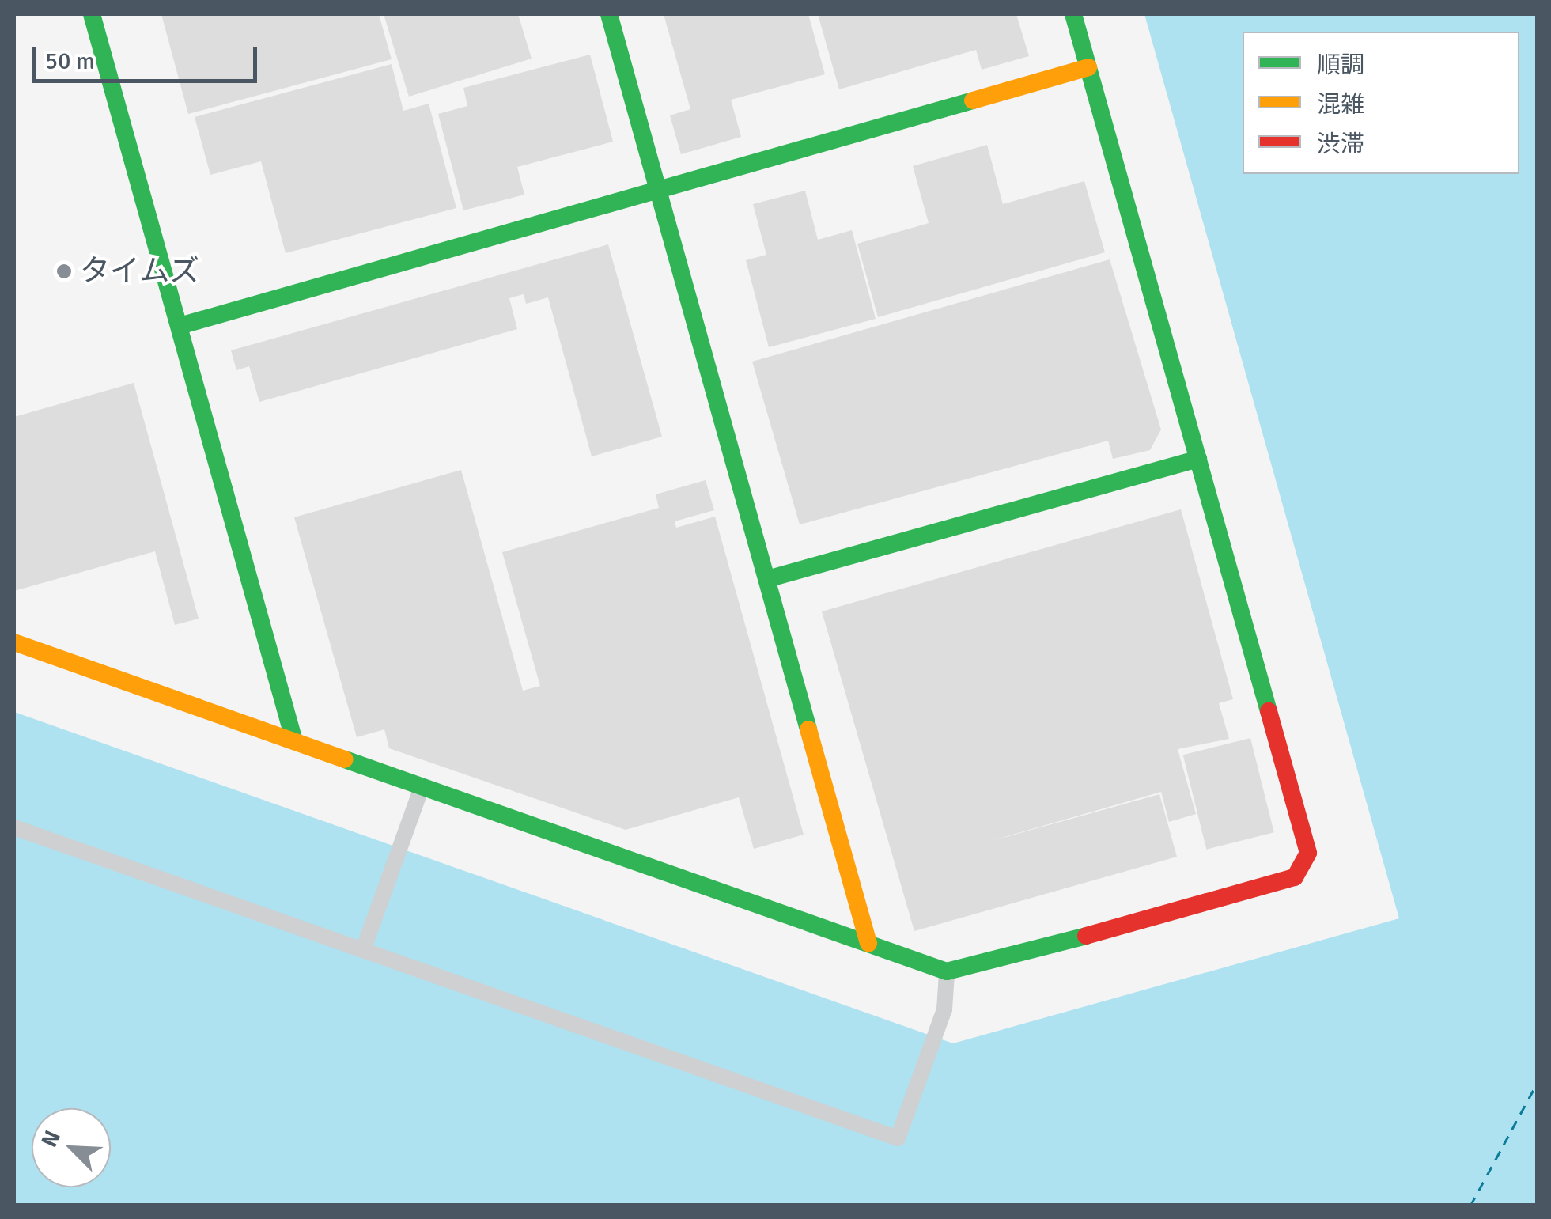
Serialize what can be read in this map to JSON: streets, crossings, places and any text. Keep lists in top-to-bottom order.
{
  "places": ["タイムズ"],
  "legend": ["順調", "混雑", "渋滞"],
  "scale_bar": "50 m",
  "north": "top left"
}
